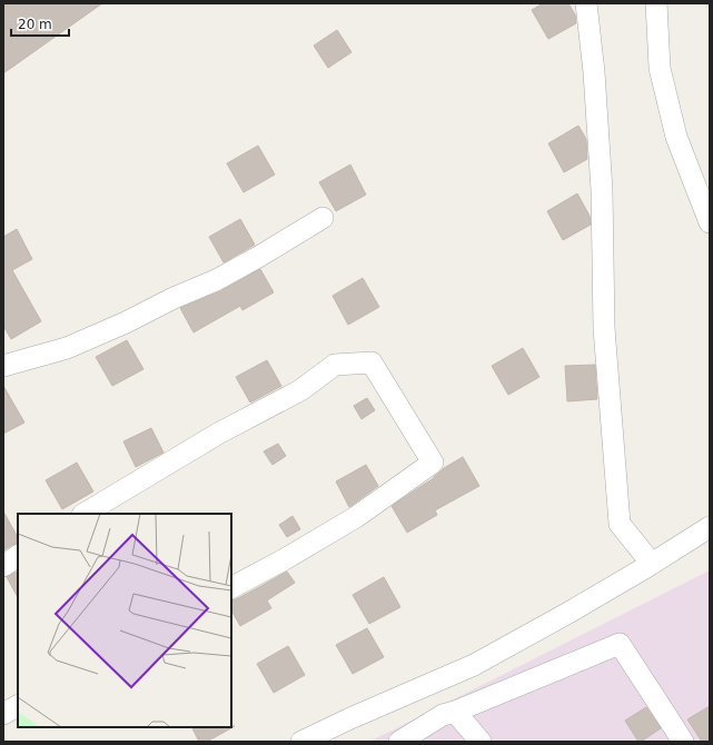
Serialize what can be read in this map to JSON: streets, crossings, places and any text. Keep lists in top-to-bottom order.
{
  "scale_bar": "20 m"
}
